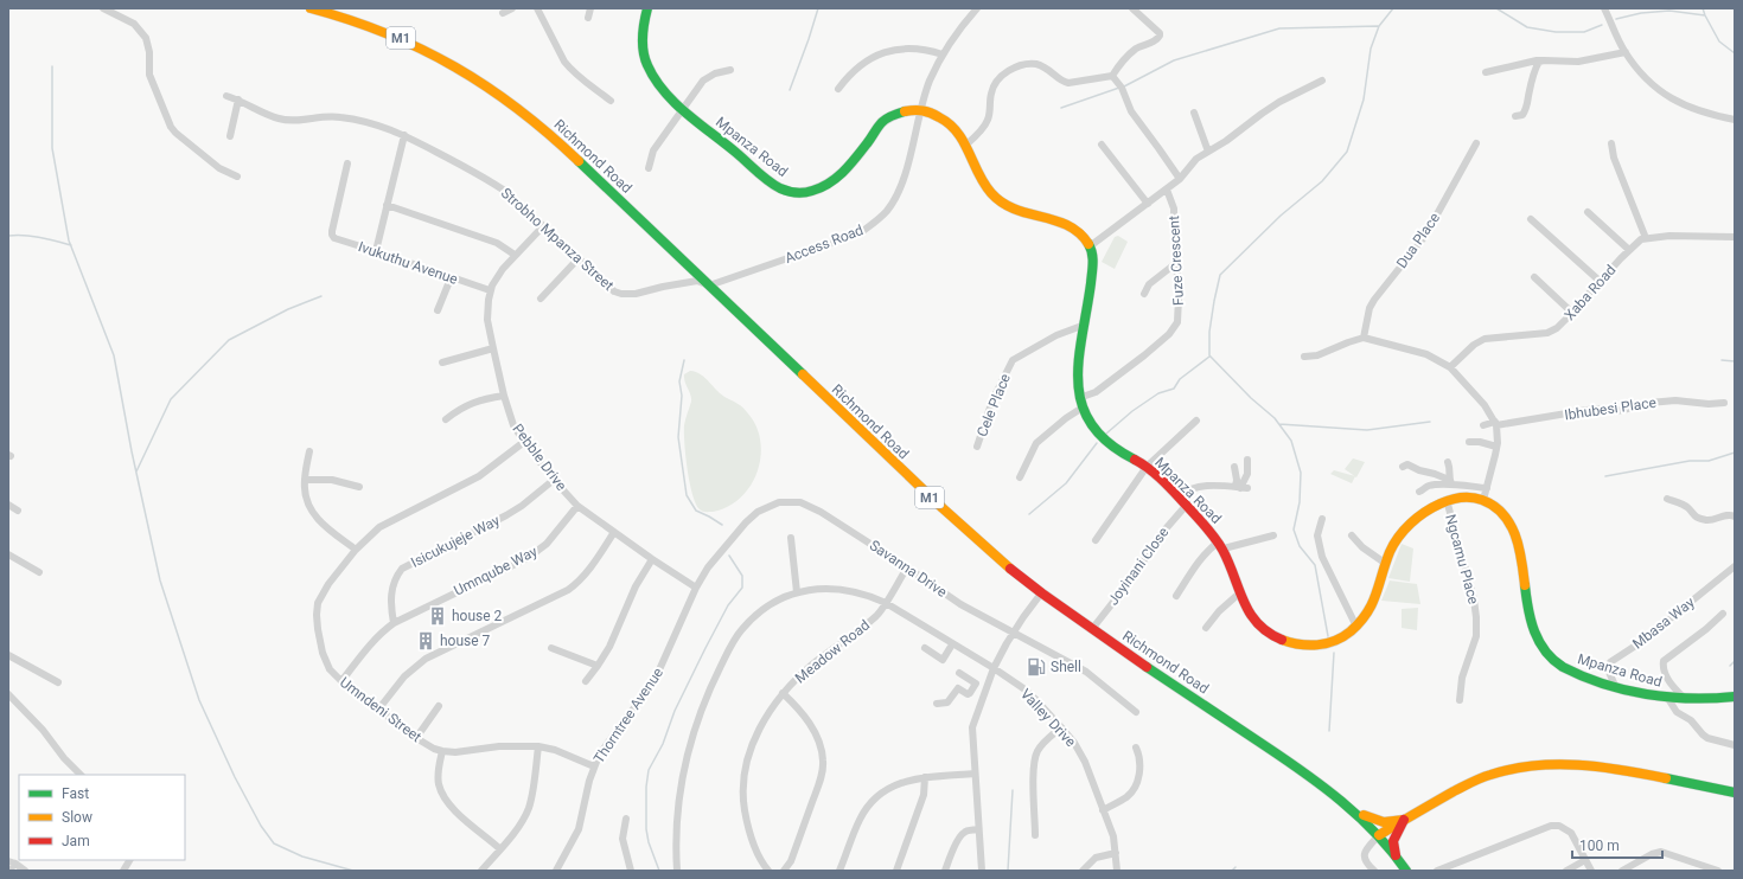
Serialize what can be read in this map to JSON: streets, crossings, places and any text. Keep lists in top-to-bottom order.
{
  "streets": {
    "main road": ["M1", "Mpanza Road", "Richmond Road"],
    "street": [
      "Strobho Mpanza Street",
      "Dua Place",
      "Access Road",
      "Fuze Crescent",
      "Ivukuthu Avenue",
      "Xaba Road",
      "Cele Place",
      "Ibhubesi Place",
      "Pebble Drive",
      "Isicukujeje Way",
      "Ngcamu Place",
      "Joyinani Close",
      "Savanna Drive",
      "Umnqube Way",
      "Mbasa Way",
      "Meadow Road",
      "Umndeni Street",
      "Thorntree Avenue",
      "Valley Drive"
    ]
  },
  "crossings": [
    ["Mpanza Road", "Access Road"],
    ["Mpanza Road", "Fuze Crescent"],
    ["Mpanza Road", "Cele Place"],
    ["Mpanza Road", "Ngcamu Place"],
    ["Mpanza Road", "Joyinani Close"],
    ["Mpanza Road", "Mbasa Way"],
    ["Richmond Road", "Strobho Mpanza Street"],
    ["Richmond Road", "Access Road"],
    ["Richmond Road", "Joyinani Close"],
    ["Strobho Mpanza Street", "Access Road"],
    ["Strobho Mpanza Street", "Pebble Drive"],
    ["Ivukuthu Avenue", "Pebble Drive"],
    ["Pebble Drive", "Isicukujeje Way"],
    ["Pebble Drive", "Savanna Drive"],
    ["Pebble Drive", "Umnqube Way"],
    ["Pebble Drive", "Umndeni Street"],
    ["Pebble Drive", "Thorntree Avenue"],
    ["Isicukujeje Way", "Umnqube Way"],
    ["Savanna Drive", "Meadow Road"],
    ["Savanna Drive", "Thorntree Avenue"],
    ["Umnqube Way", "Umndeni Street"],
    ["Meadow Road", "Valley Drive"],
    ["Umndeni Street", "Thorntree Avenue"]
  ],
  "places": {
    "building": ["house 2", "house 7"],
    "fuel station": ["Shell"]
  },
  "legend": ["Fast", "Slow", "Jam"],
  "scale_bar": "100 m"
}
